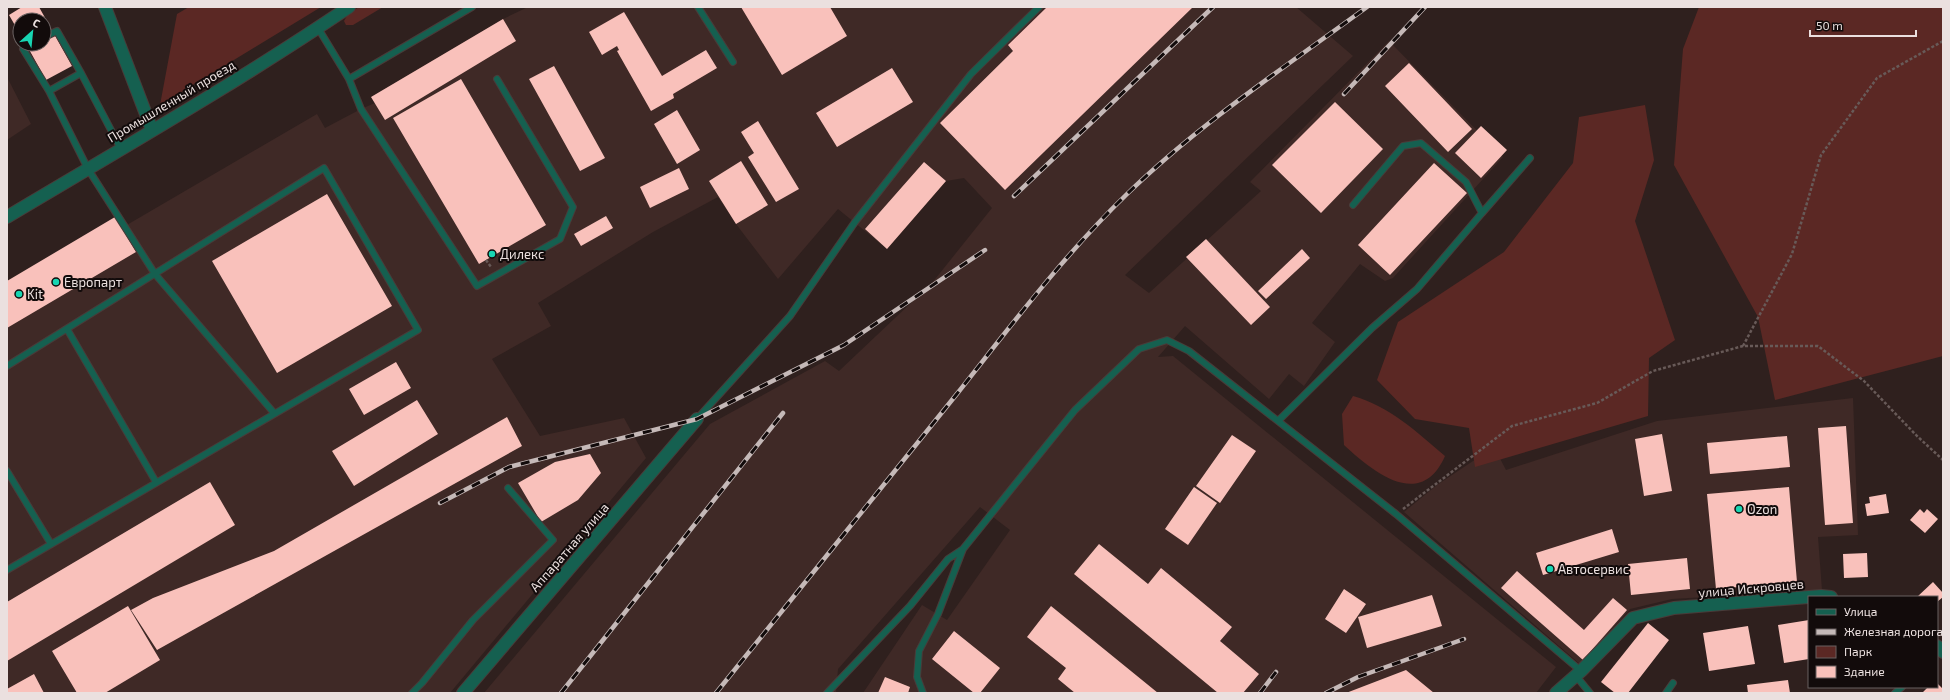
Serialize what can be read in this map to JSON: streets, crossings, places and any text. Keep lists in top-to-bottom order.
{
  "streets": {
    "street": ["Промышленный проезд", "Аппаратная улица", "улица Искровцев"]
  },
  "places": [
    "Дилекс",
    "Европарт",
    "Kit",
    "Ozon",
    "Автосервис"
  ],
  "legend": [
    "Улица",
    "Железная дорога",
    "Парк",
    "Здание"
  ],
  "scale_bar": "50 m",
  "north": "top right"
}
